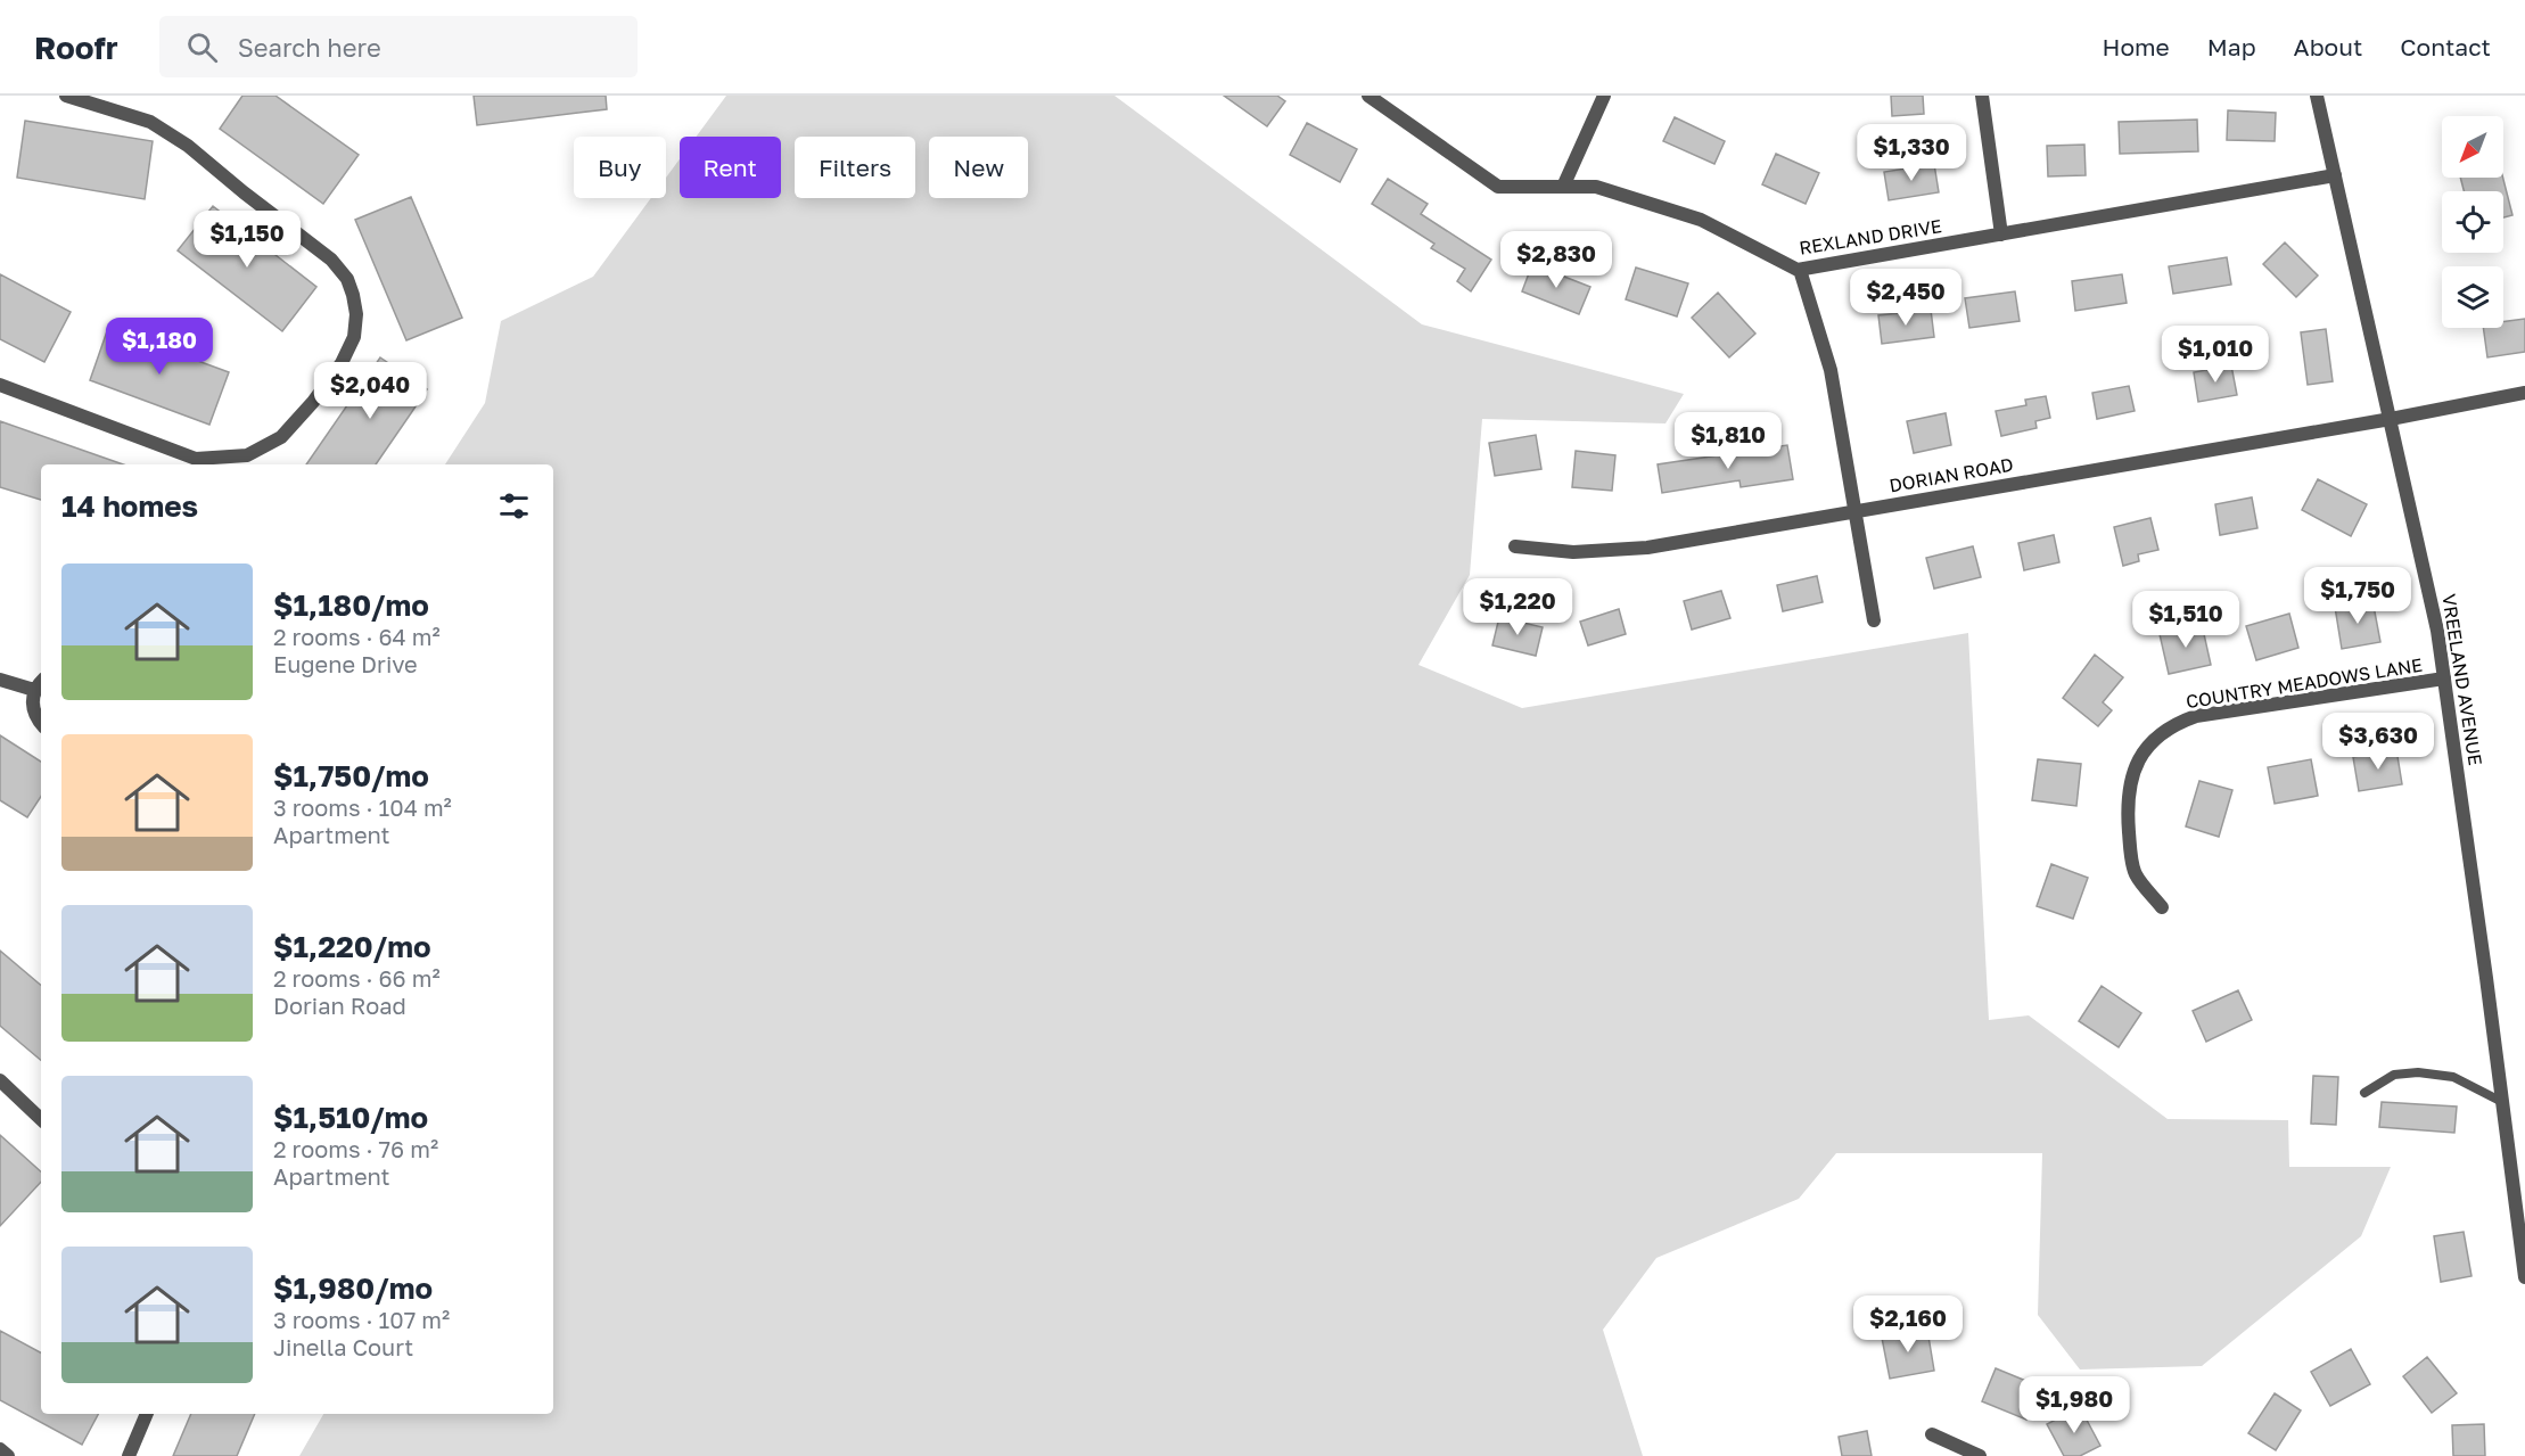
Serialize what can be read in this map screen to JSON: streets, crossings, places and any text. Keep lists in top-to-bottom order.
{
  "streets": {
    "street": [
      "REXLAND DRIVE",
      "DORIAN ROAD",
      "VREELAND AVENUE",
      "COUNTRY MEADOWS LANE"
    ]
  },
  "crossings": [
    ["REXLAND DRIVE", "VREELAND AVENUE"],
    ["DORIAN ROAD", "VREELAND AVENUE"],
    ["VREELAND AVENUE", "COUNTRY MEADOWS LANE"]
  ],
  "north": "bottom left",
  "page": {
    "header": "Roofr",
    "search": "Search here",
    "nav": [
      "Home",
      "Map",
      "About",
      "Contact"
    ],
    "price": [
      "$1,330",
      "$1,150",
      "$2,830",
      "$2,450",
      "$1,180",
      "$1,010",
      "$2,040",
      "$1,810",
      "$1,750",
      "$1,220",
      "$1,510",
      "$3,630",
      "$2,160",
      "$1,980"
    ],
    "chip": [
      "Buy",
      "Rent",
      "Filters",
      "New"
    ],
    "heading": "14 homes",
    "list": [
      {
        "name": "$1,180/mo",
        "note": "2 rooms · 64 m² · Eugene Drive"
      },
      {
        "name": "$1,750/mo",
        "note": "3 rooms · 104 m² · Apartment"
      },
      {
        "name": "$1,220/mo",
        "note": "2 rooms · 66 m² · Dorian Road"
      },
      {
        "name": "$1,510/mo",
        "note": "2 rooms · 76 m² · Apartment"
      },
      {
        "name": "$1,980/mo",
        "note": "3 rooms · 107 m² · Jinella Court"
      }
    ]
  }
}
